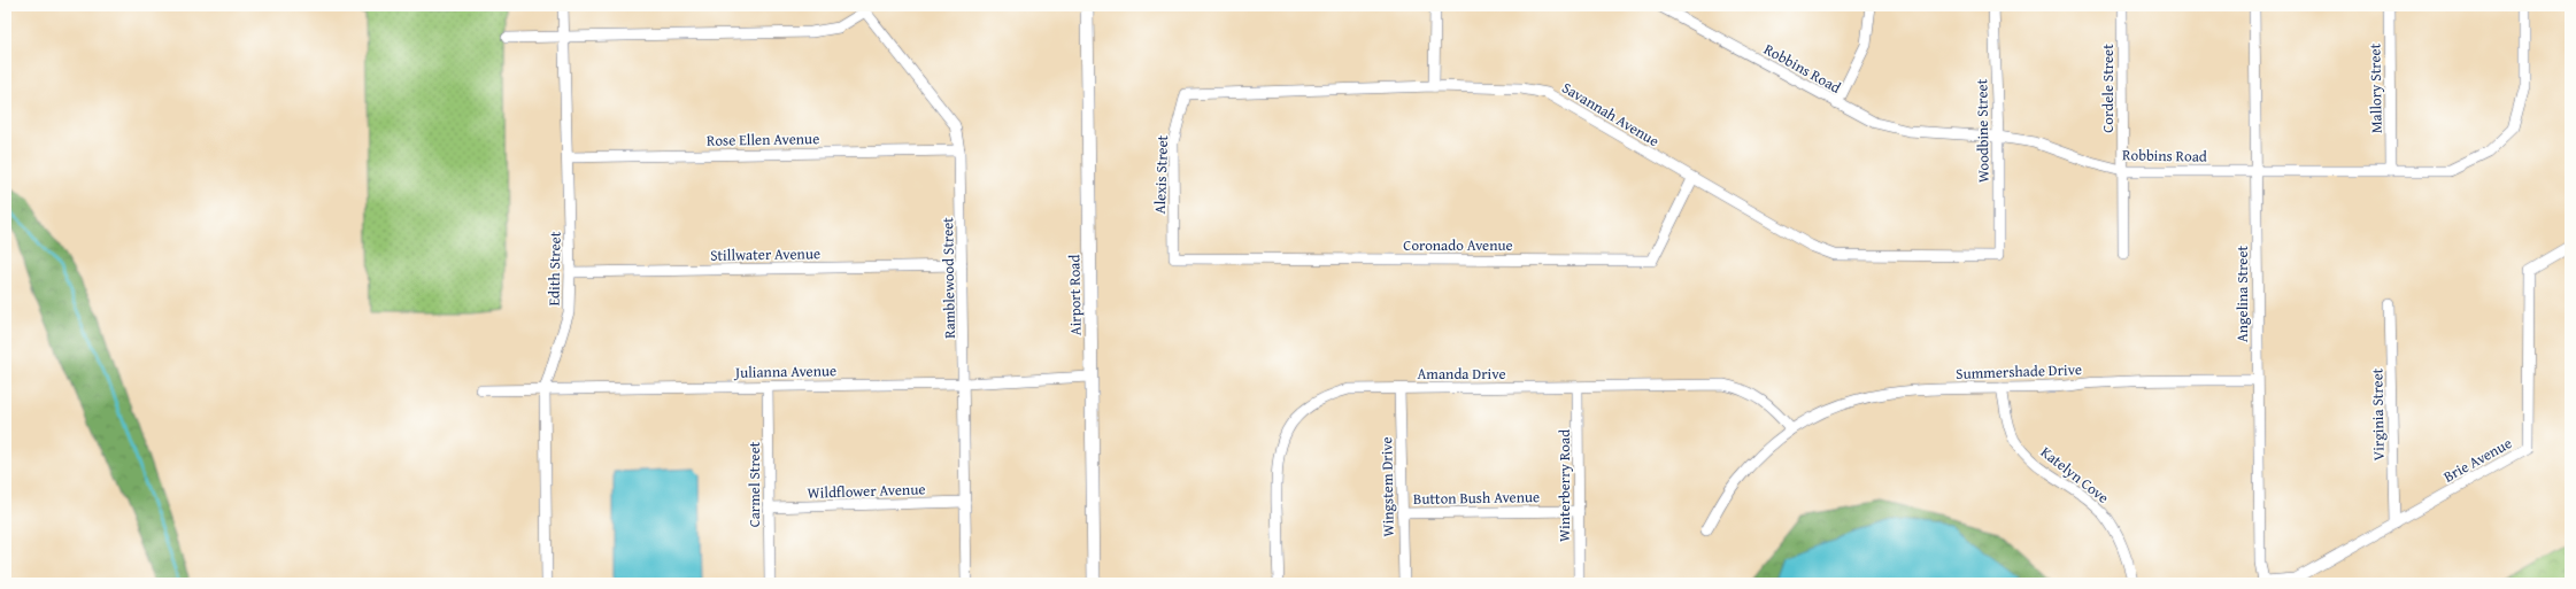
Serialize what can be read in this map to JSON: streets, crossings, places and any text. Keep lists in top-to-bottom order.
{
  "streets": {
    "main road": ["Airport Road"],
    "street": [
      "Robbins Road",
      "Cordele Street",
      "Mallory Street",
      "Savannah Avenue",
      "Woodbine Street",
      "Rose Ellen Avenue",
      "Alexis Street",
      "Coronado Avenue",
      "Stillwater Avenue",
      "Edith Street",
      "Ramblewood Street",
      "Angelina Street",
      "Julianna Avenue",
      "Summershade Drive",
      "Amanda Drive",
      "Virginia Street",
      "Brie Avenue",
      "Katelyn Cove",
      "Carmel Street",
      "Winterberry Road",
      "Wingstem Drive",
      "Wildflower Avenue",
      "Button Bush Avenue"
    ]
  },
  "crossings": [
    ["Robbins Road", "Cordele Street"],
    ["Robbins Road", "Mallory Street"],
    ["Robbins Road", "Woodbine Street"],
    ["Robbins Road", "Angelina Street"],
    ["Savannah Avenue", "Woodbine Street"],
    ["Savannah Avenue", "Alexis Street"],
    ["Savannah Avenue", "Coronado Avenue"],
    ["Rose Ellen Avenue", "Edith Street"],
    ["Rose Ellen Avenue", "Ramblewood Street"],
    ["Alexis Street", "Coronado Avenue"],
    ["Stillwater Avenue", "Edith Street"],
    ["Stillwater Avenue", "Ramblewood Street"],
    ["Edith Street", "Julianna Avenue"],
    ["Ramblewood Street", "Julianna Avenue"],
    ["Ramblewood Street", "Wildflower Avenue"],
    ["Angelina Street", "Summershade Drive"],
    ["Angelina Street", "Brie Avenue"],
    ["Airport Road", "Julianna Avenue"],
    ["Julianna Avenue", "Carmel Street"],
    ["Summershade Drive", "Amanda Drive"],
    ["Summershade Drive", "Katelyn Cove"],
    ["Amanda Drive", "Winterberry Road"],
    ["Amanda Drive", "Wingstem Drive"],
    ["Virginia Street", "Brie Avenue"],
    ["Carmel Street", "Wildflower Avenue"],
    ["Winterberry Road", "Button Bush Avenue"],
    ["Wingstem Drive", "Button Bush Avenue"]
  ]
}
